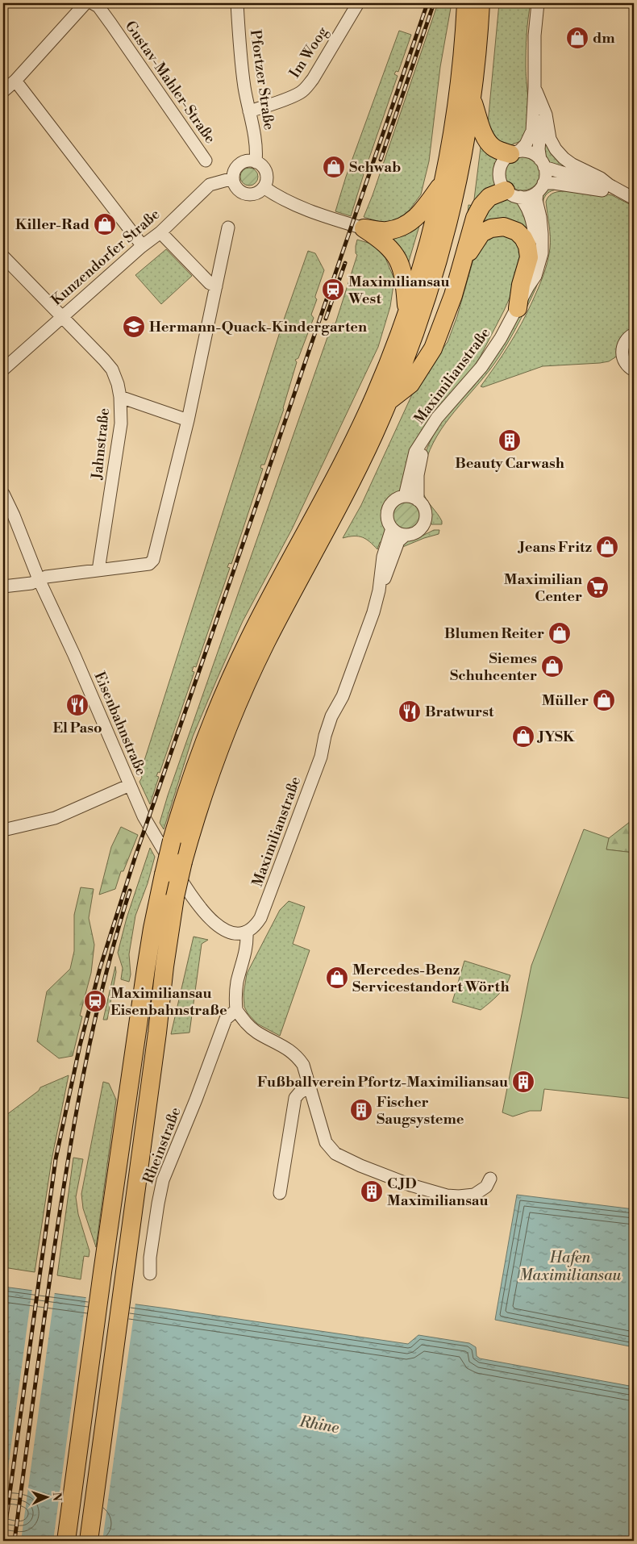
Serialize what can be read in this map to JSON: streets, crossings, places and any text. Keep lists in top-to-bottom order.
{
  "streets": {
    "street": [
      "Im Woog",
      "Pfortzer Straße",
      "Gustav-Mahler-Straße",
      "Kunzendorfer Straße",
      "Maximilianstraße",
      "Jahnstraße",
      "Eisenbahnstraße",
      "Rheinstraße"
    ]
  },
  "crossings": [
    ["Im Woog", "Pfortzer Straße"],
    ["Pfortzer Straße", "Kunzendorfer Straße"],
    ["Kunzendorfer Straße", "Jahnstraße"],
    ["Maximilianstraße", "Eisenbahnstraße"]
  ],
  "water": ["Hafen Maximiliansau", "Rhine"],
  "places": {
    "shop": [
      "dm",
      "Schwab",
      "Killer-Rad",
      "Jeans Fritz",
      "Blumen Reiter",
      "Siemes Schuhcenter",
      "Müller",
      "JYSK",
      "Mercedes-Benz Servicestandort Wörth"
    ],
    "station": ["Maximiliansau West", "Maximiliansau Eisenbahnstraße"],
    "school or university": ["Hermann-Quack-Kindergarten"],
    "building": [
      "Beauty Carwash",
      "Fußballverein Pfortz-Maximiliansau",
      "Fischer Saugsysteme",
      "CJD Maximiliansau"
    ],
    "supermarket": ["Maximilian Center"],
    "restaurant": ["El Paso", "Bratwurst"]
  },
  "north": "right"
}
